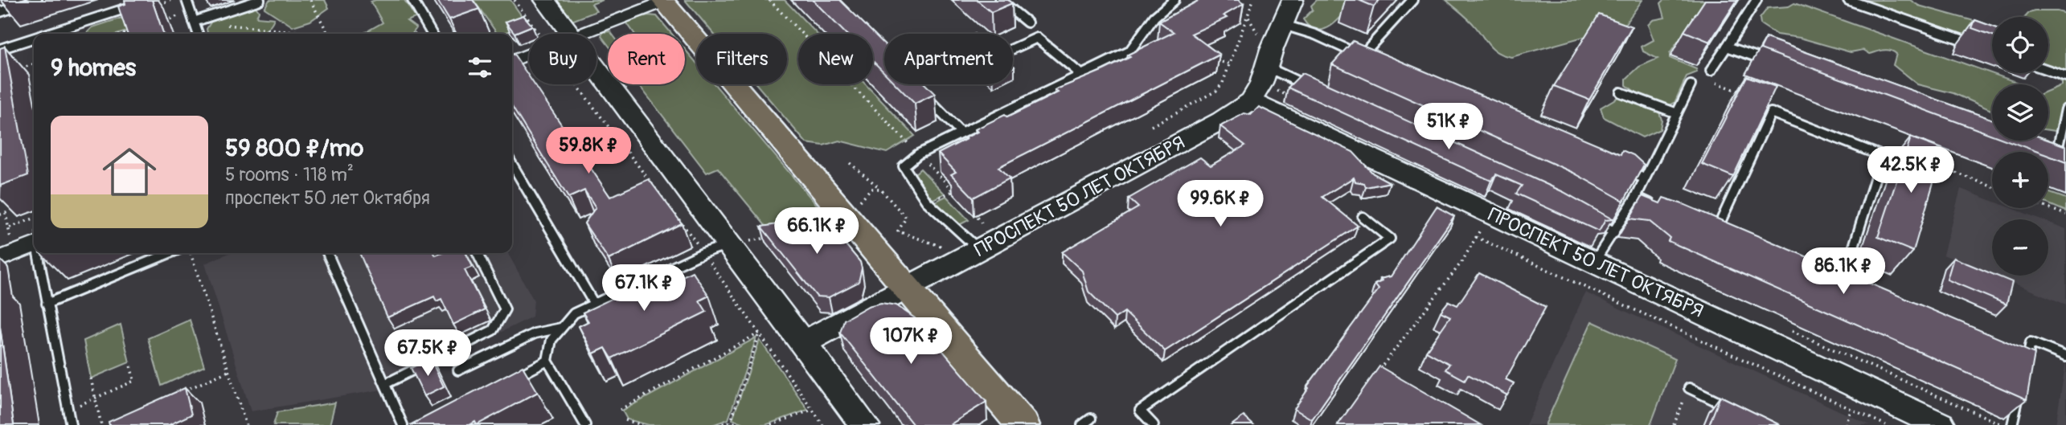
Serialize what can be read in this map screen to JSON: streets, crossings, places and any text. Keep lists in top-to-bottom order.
{
  "streets": {
    "street": ["ПРОСПЕКТ 50 ЛЕТ ОКТЯБРЯ"]
  },
  "page": {
    "map_buttons": ["+", "−"],
    "chip": [
      "Buy",
      "Rent",
      "Filters",
      "New",
      "Apartment"
    ],
    "heading": "9 homes",
    "list": [
      {
        "name": "59 800 ₽/mo",
        "note": "5 rooms · 118 m² · проспект 50 лет Октября"
      }
    ],
    "price": [
      "51K ₽",
      "59.8K ₽",
      "42.5K ₽",
      "99.6K ₽",
      "66.1K ₽",
      "86.1K ₽",
      "67.1K ₽",
      "107K ₽",
      "67.5K ₽"
    ]
  }
}
